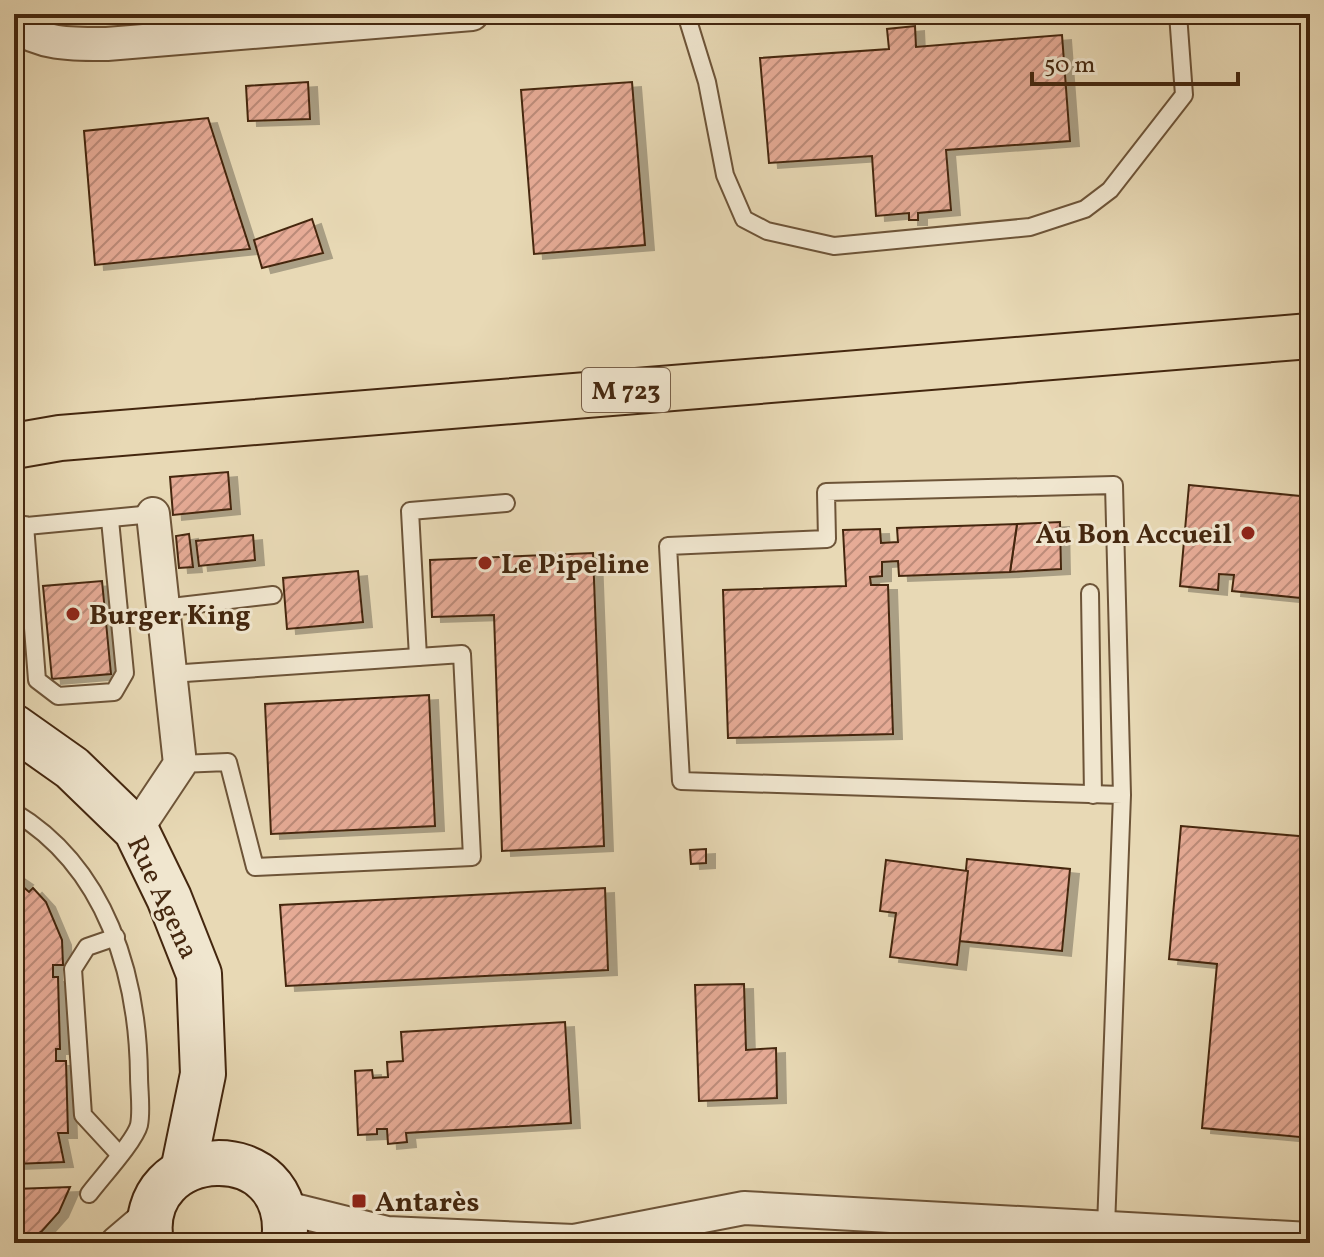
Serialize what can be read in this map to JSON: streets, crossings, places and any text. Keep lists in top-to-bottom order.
{
  "streets": {
    "main road": ["M 723", "Rue Agena"]
  },
  "places": {
    "other": ["Au Bon Accueil", "Le Pipeline", "Burger King"],
    "transit": ["Antarès"]
  },
  "scale_bar": "50 m"
}
